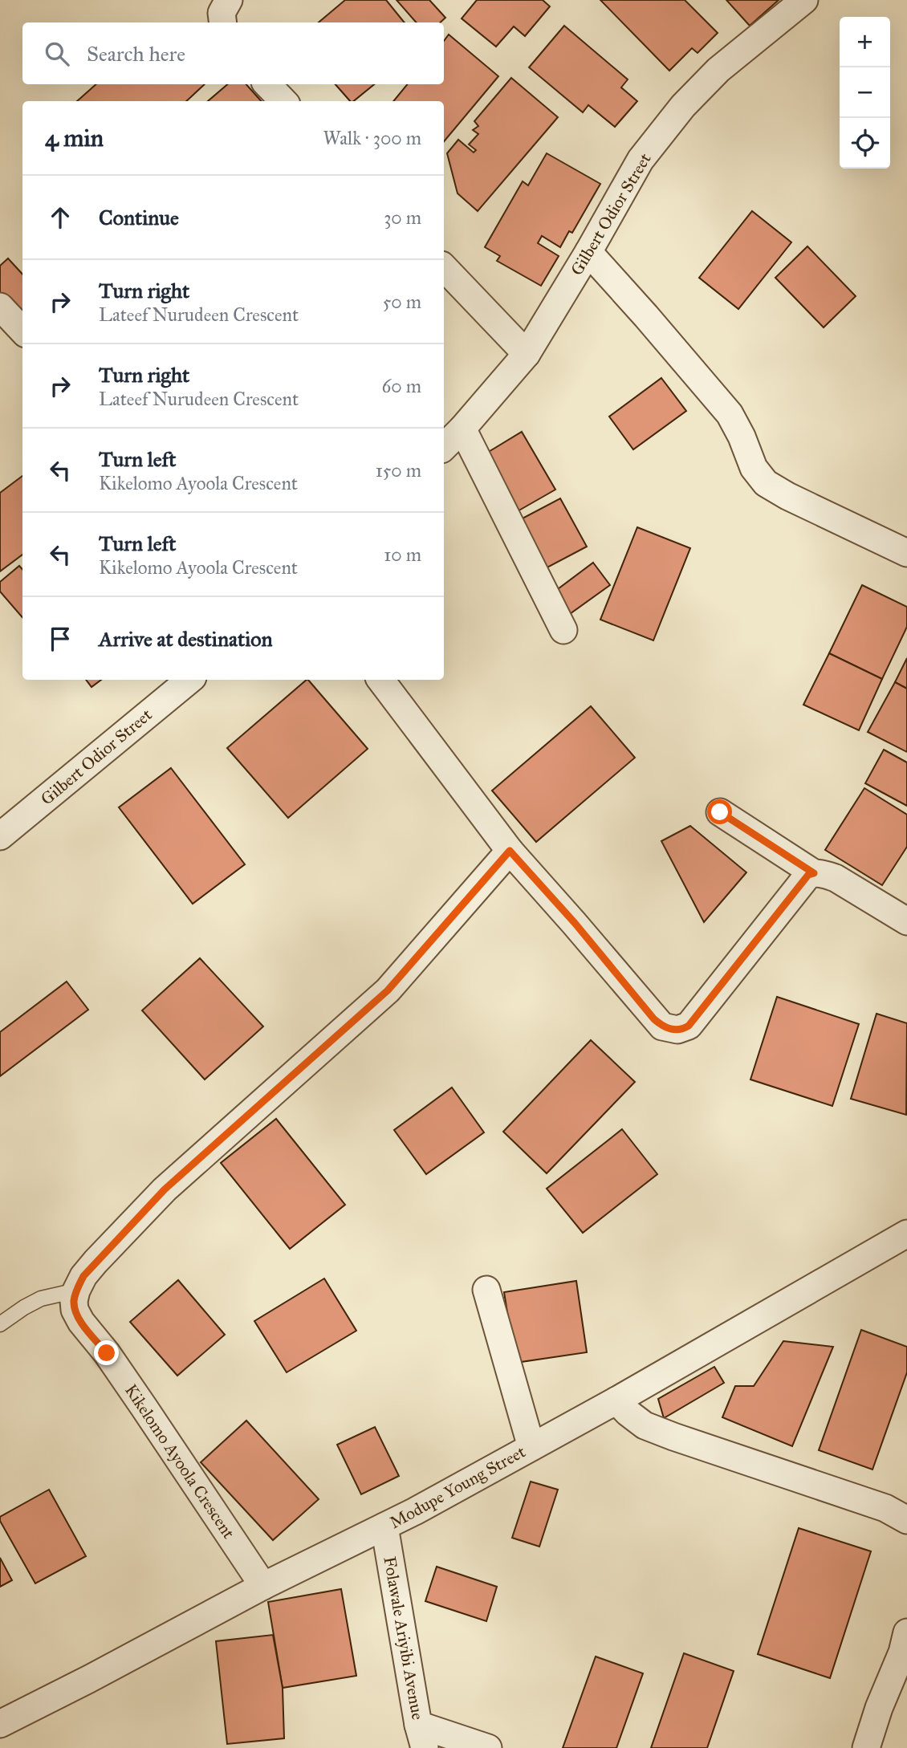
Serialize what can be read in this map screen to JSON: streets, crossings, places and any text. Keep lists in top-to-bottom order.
{
  "streets": {
    "street": [
      "Gilbert Odior Street",
      "Kikelomo Ayoola Crescent",
      "Modupe Young Street",
      "Folawale Ariyibi Avenue"
    ]
  },
  "crossings": [
    ["Kikelomo Ayoola Crescent", "Modupe Young Street"],
    ["Modupe Young Street", "Folawale Ariyibi Avenue"]
  ],
  "page": {
    "map_buttons": ["+", "−"],
    "search": "Search here",
    "heading": ["4 min", "Walk · 300 m"],
    "list": [
      ["Continue", "30 m"],
      ["Turn right", "Lateef Nurudeen Crescent", "50 m"],
      ["Turn right", "Lateef Nurudeen Crescent", "60 m"],
      ["Turn left", "Kikelomo Ayoola Crescent", "150 m"],
      ["Turn left", "Kikelomo Ayoola Crescent", "10 m"],
      "Arrive at destination"
    ]
  }
}
